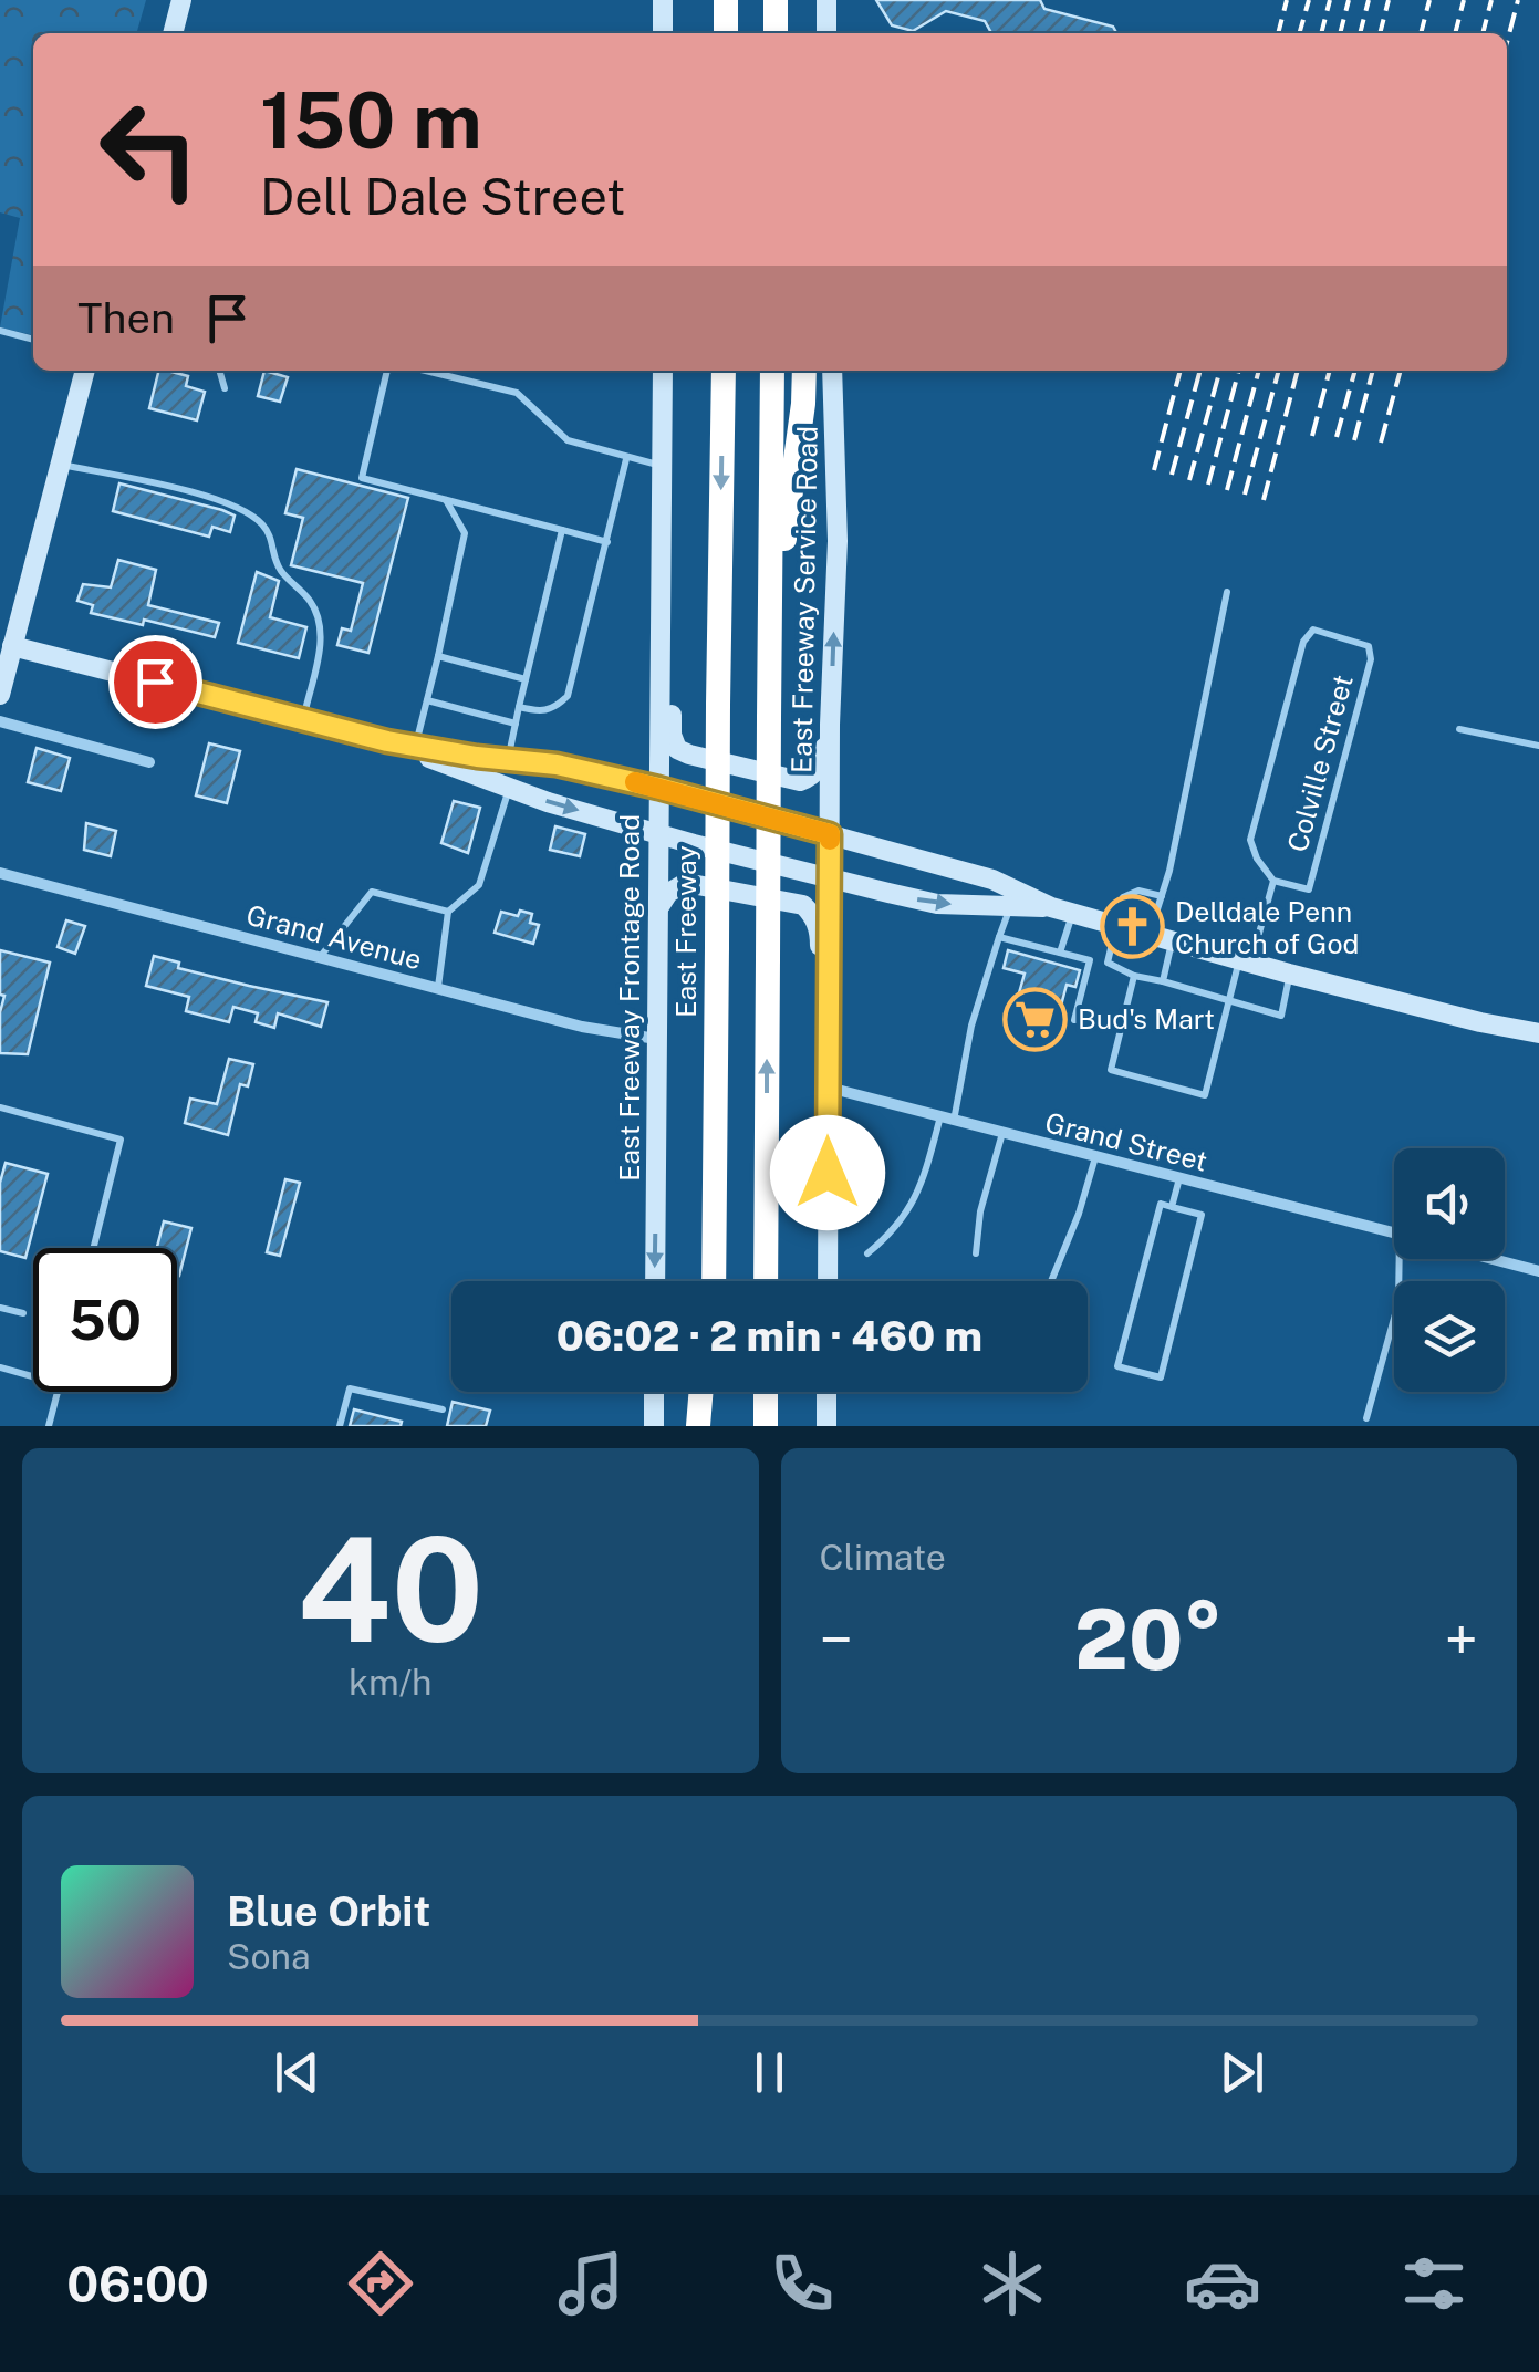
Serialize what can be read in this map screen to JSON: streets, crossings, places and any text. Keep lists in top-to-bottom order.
{
  "streets": {
    "highway": ["East Freeway"],
    "main road": ["East Freeway Service Road", "East Freeway Frontage Road"],
    "street": ["Grand Avenue", "Grand Street"],
    "lane": ["Colville Street"]
  },
  "crossings": [
    ["Grand Avenue", "East Freeway Frontage Road"]
  ],
  "one_way": ["East Freeway Service Road"],
  "places": {
    "church": ["Delldale Penn Church of God"],
    "supermarket": ["Bud's Mart"]
  },
  "page": {
    "turn": ["150 m", "Dell Dale Street"],
    "then": "Then",
    "limit": "50",
    "trip": "06:02 · 2 min · 460 m",
    "tile": [
      ["40", "km/h"],
      "Climate"
    ],
    "heat": ["−", "20°", "+"],
    "song": ["Blue Orbit", "Sona"],
    "tabs": "06:00"
  }
}
